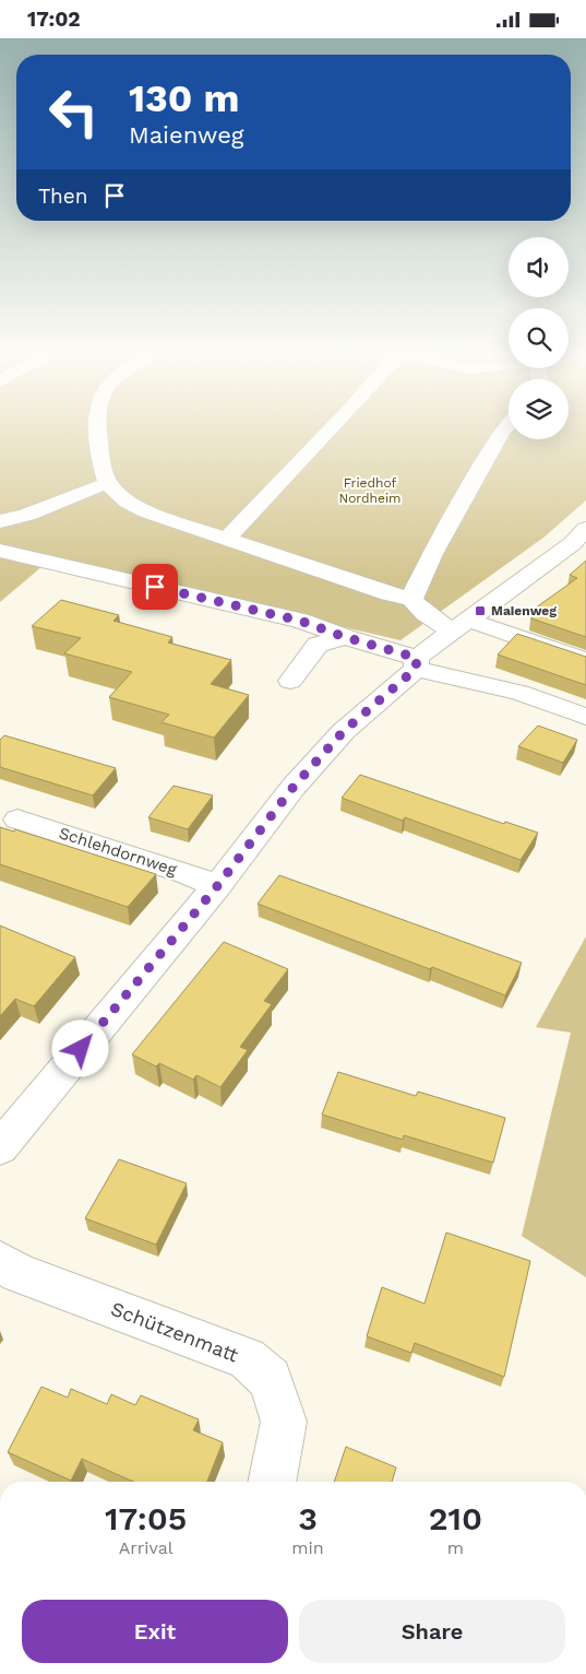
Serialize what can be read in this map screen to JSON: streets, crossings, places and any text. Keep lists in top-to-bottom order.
{
  "streets": {
    "street": ["Schlehdornweg", "Schützenmatt"]
  },
  "parks": ["Friedhof Nordheim"],
  "places": {
    "transit": ["Maienweg"]
  },
  "page": {
    "status": "17:02",
    "turn": ["130 m", "Maienweg"],
    "then": "Then",
    "eta": [
      "17:05",
      "Arrival",
      "3",
      "min",
      "210",
      "m"
    ],
    "buttons": ["Exit", "Share"]
  }
}
